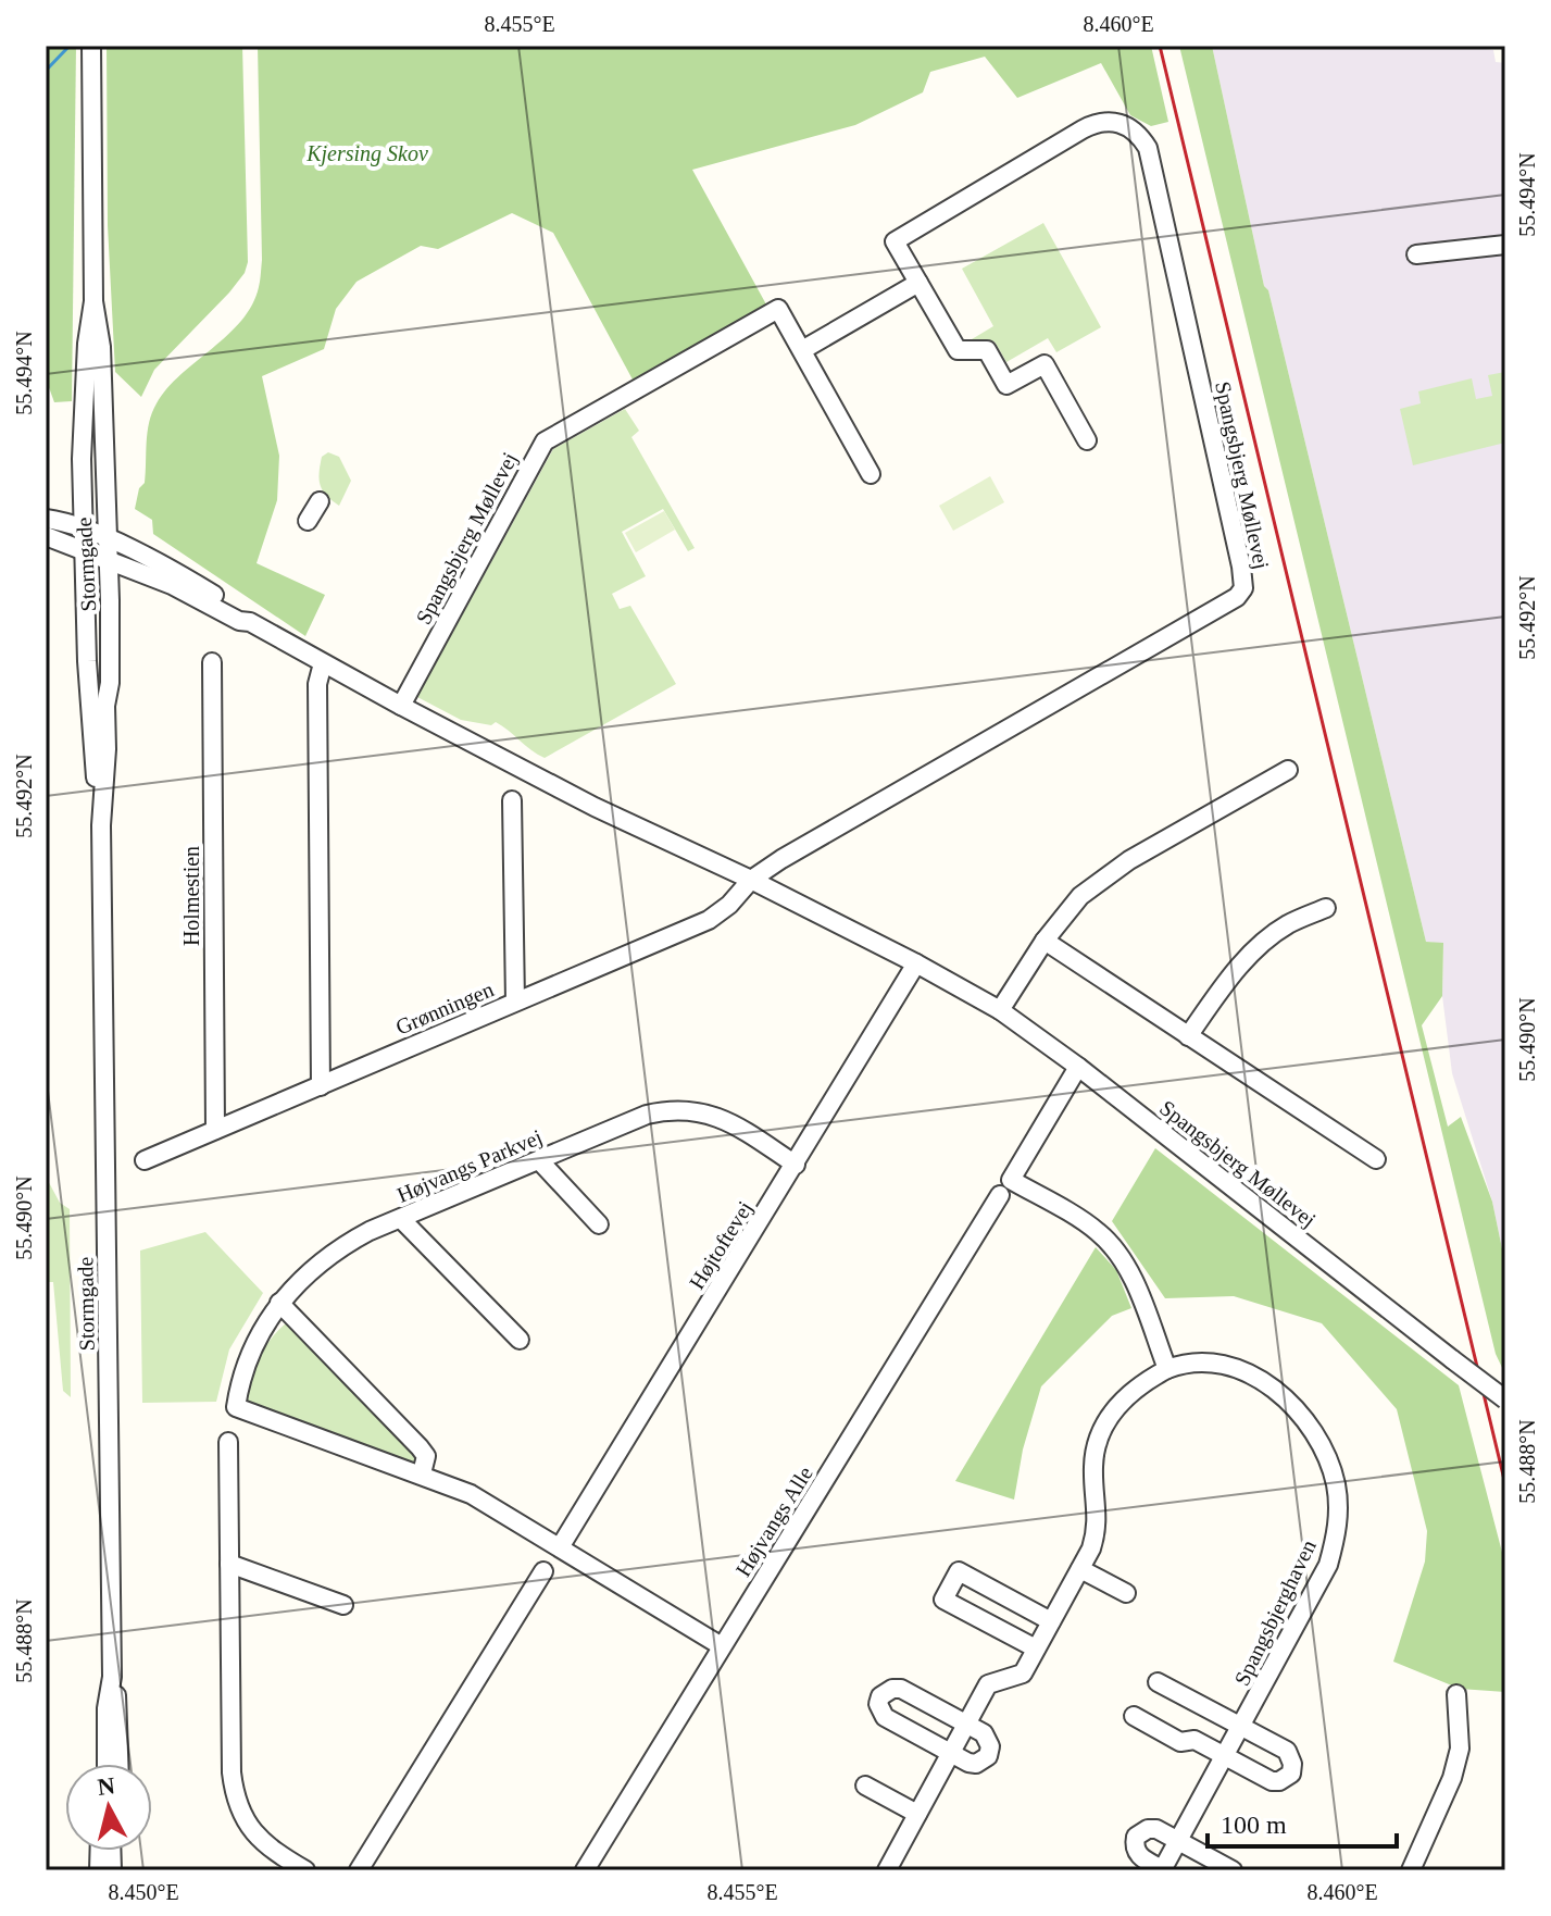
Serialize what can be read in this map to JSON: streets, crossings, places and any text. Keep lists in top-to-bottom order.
{
  "streets": {
    "street": [
      "Spangsbjerg Møllevej",
      "Stormgade",
      "Holmestien",
      "Grønningen",
      "Højvangs Parkvej",
      "Højtoftevej",
      "Højvangs Alle",
      "Spangsbjerghaven"
    ]
  },
  "crossings": [
    ["Spangsbjerg Møllevej", "Stormgade"],
    ["Spangsbjerg Møllevej", "Grønningen"],
    ["Spangsbjerg Møllevej", "Højtoftevej"],
    ["Holmestien", "Grønningen"],
    ["Højvangs Parkvej", "Højtoftevej"]
  ],
  "parks": ["Kjersing Skov"],
  "scale_bar": "100 m",
  "north": "top",
  "coordinates": [
    "8.455°E",
    "8.460°E",
    "55.494°N",
    "55.492°N",
    "55.490°N",
    "55.488°N",
    "8.450°E"
  ]
}
